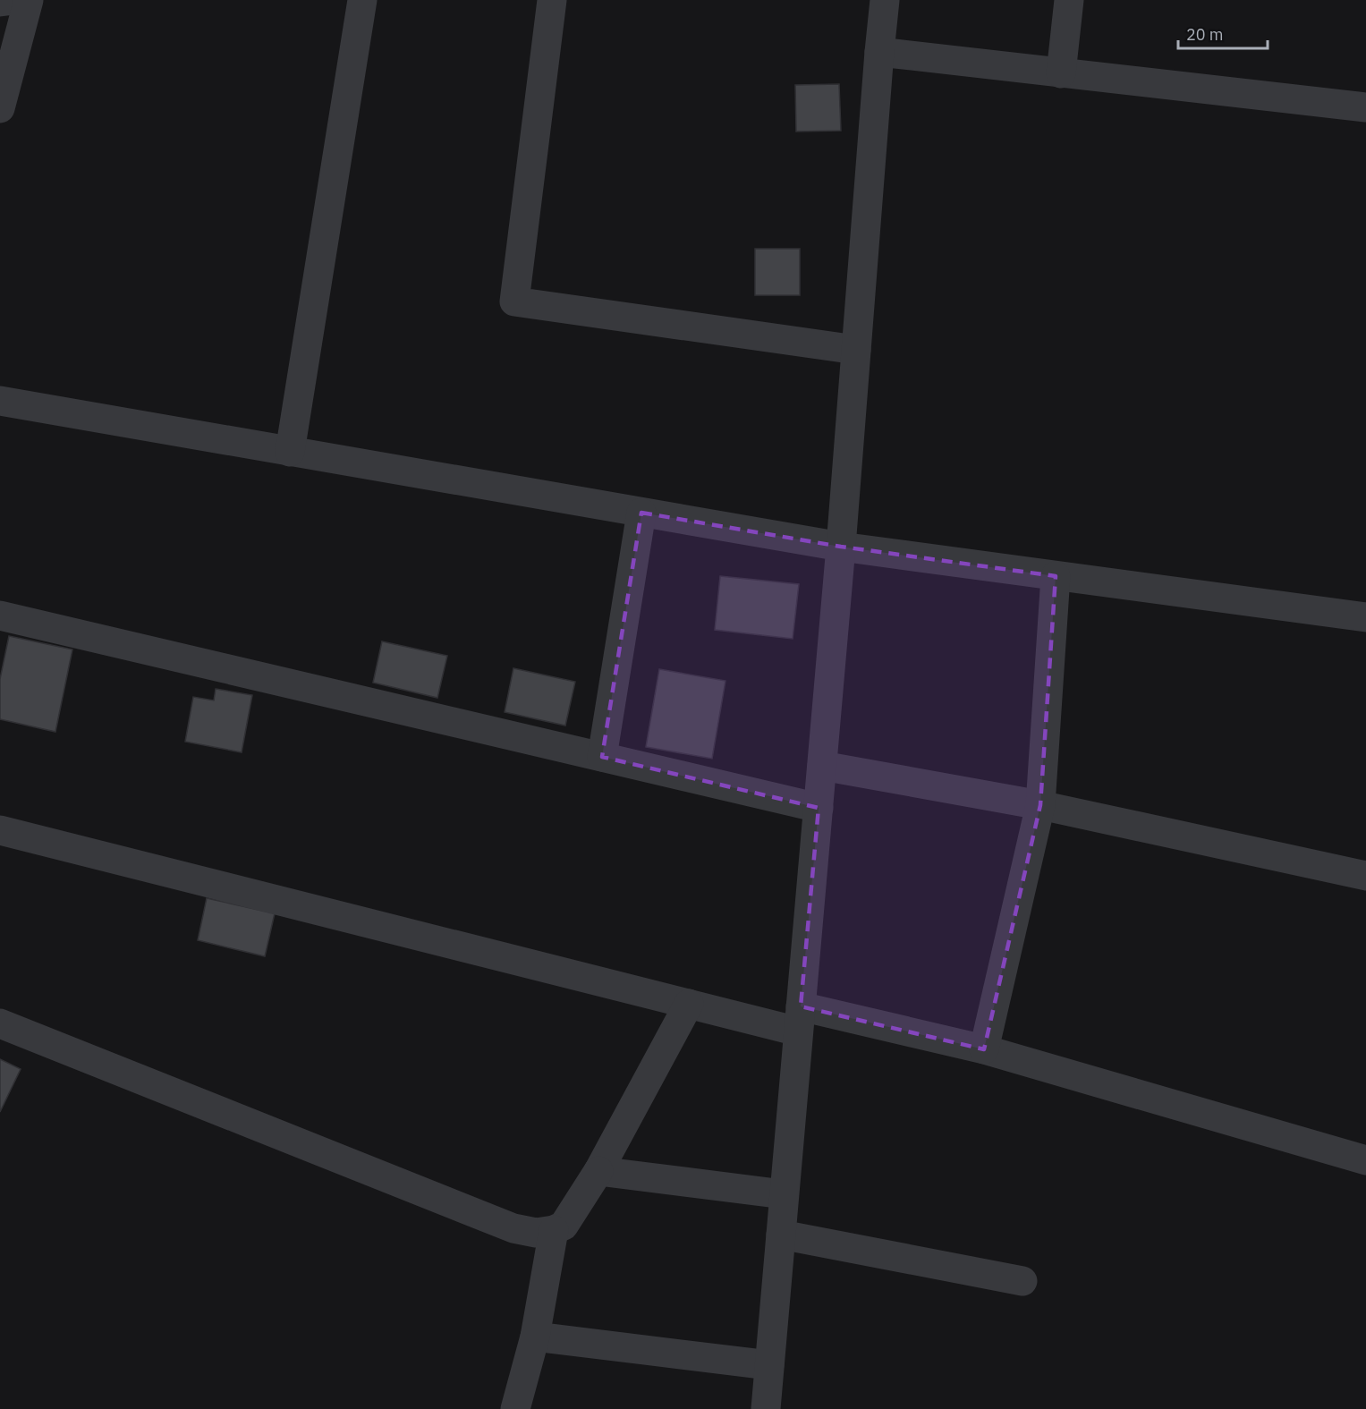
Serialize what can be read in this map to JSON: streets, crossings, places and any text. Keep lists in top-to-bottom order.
{
  "scale_bar": "20 m"
}
